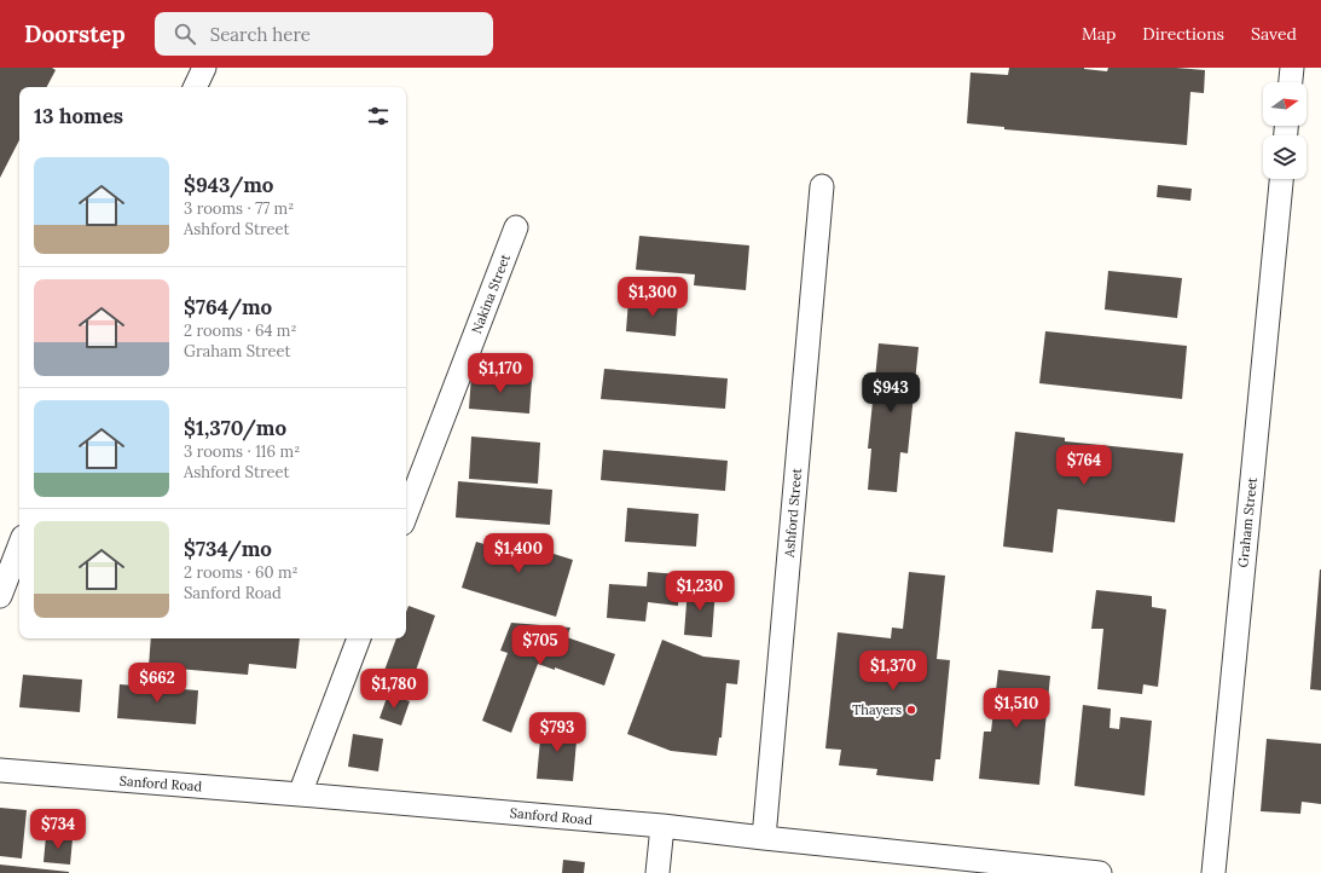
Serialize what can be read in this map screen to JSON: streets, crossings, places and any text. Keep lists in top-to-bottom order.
{
  "streets": {
    "street": [
      "Nakina Street",
      "Ashford Street",
      "Graham Street",
      "Sanford Road"
    ]
  },
  "crossings": [
    ["Ashford Street", "Sanford Road"]
  ],
  "places": ["Thayers"],
  "north": "right",
  "page": {
    "header": "Doorstep",
    "search": "Search here",
    "nav": ["Map", "Directions", "Saved"],
    "heading": "13 homes",
    "list": [
      {
        "name": "$943/mo",
        "note": "3 rooms · 77 m² · Ashford Street"
      },
      {
        "name": "$764/mo",
        "note": "2 rooms · 64 m² · Graham Street"
      },
      {
        "name": "$1,370/mo",
        "note": "3 rooms · 116 m² · Ashford Street"
      },
      {
        "name": "$734/mo",
        "note": "2 rooms · 60 m² · Sanford Road"
      }
    ],
    "price": [
      "$1,300",
      "$1,170",
      "$943",
      "$764",
      "$1,400",
      "$1,230",
      "$705",
      "$1,370",
      "$662",
      "$1,780",
      "$1,510",
      "$793",
      "$734"
    ]
  }
}
